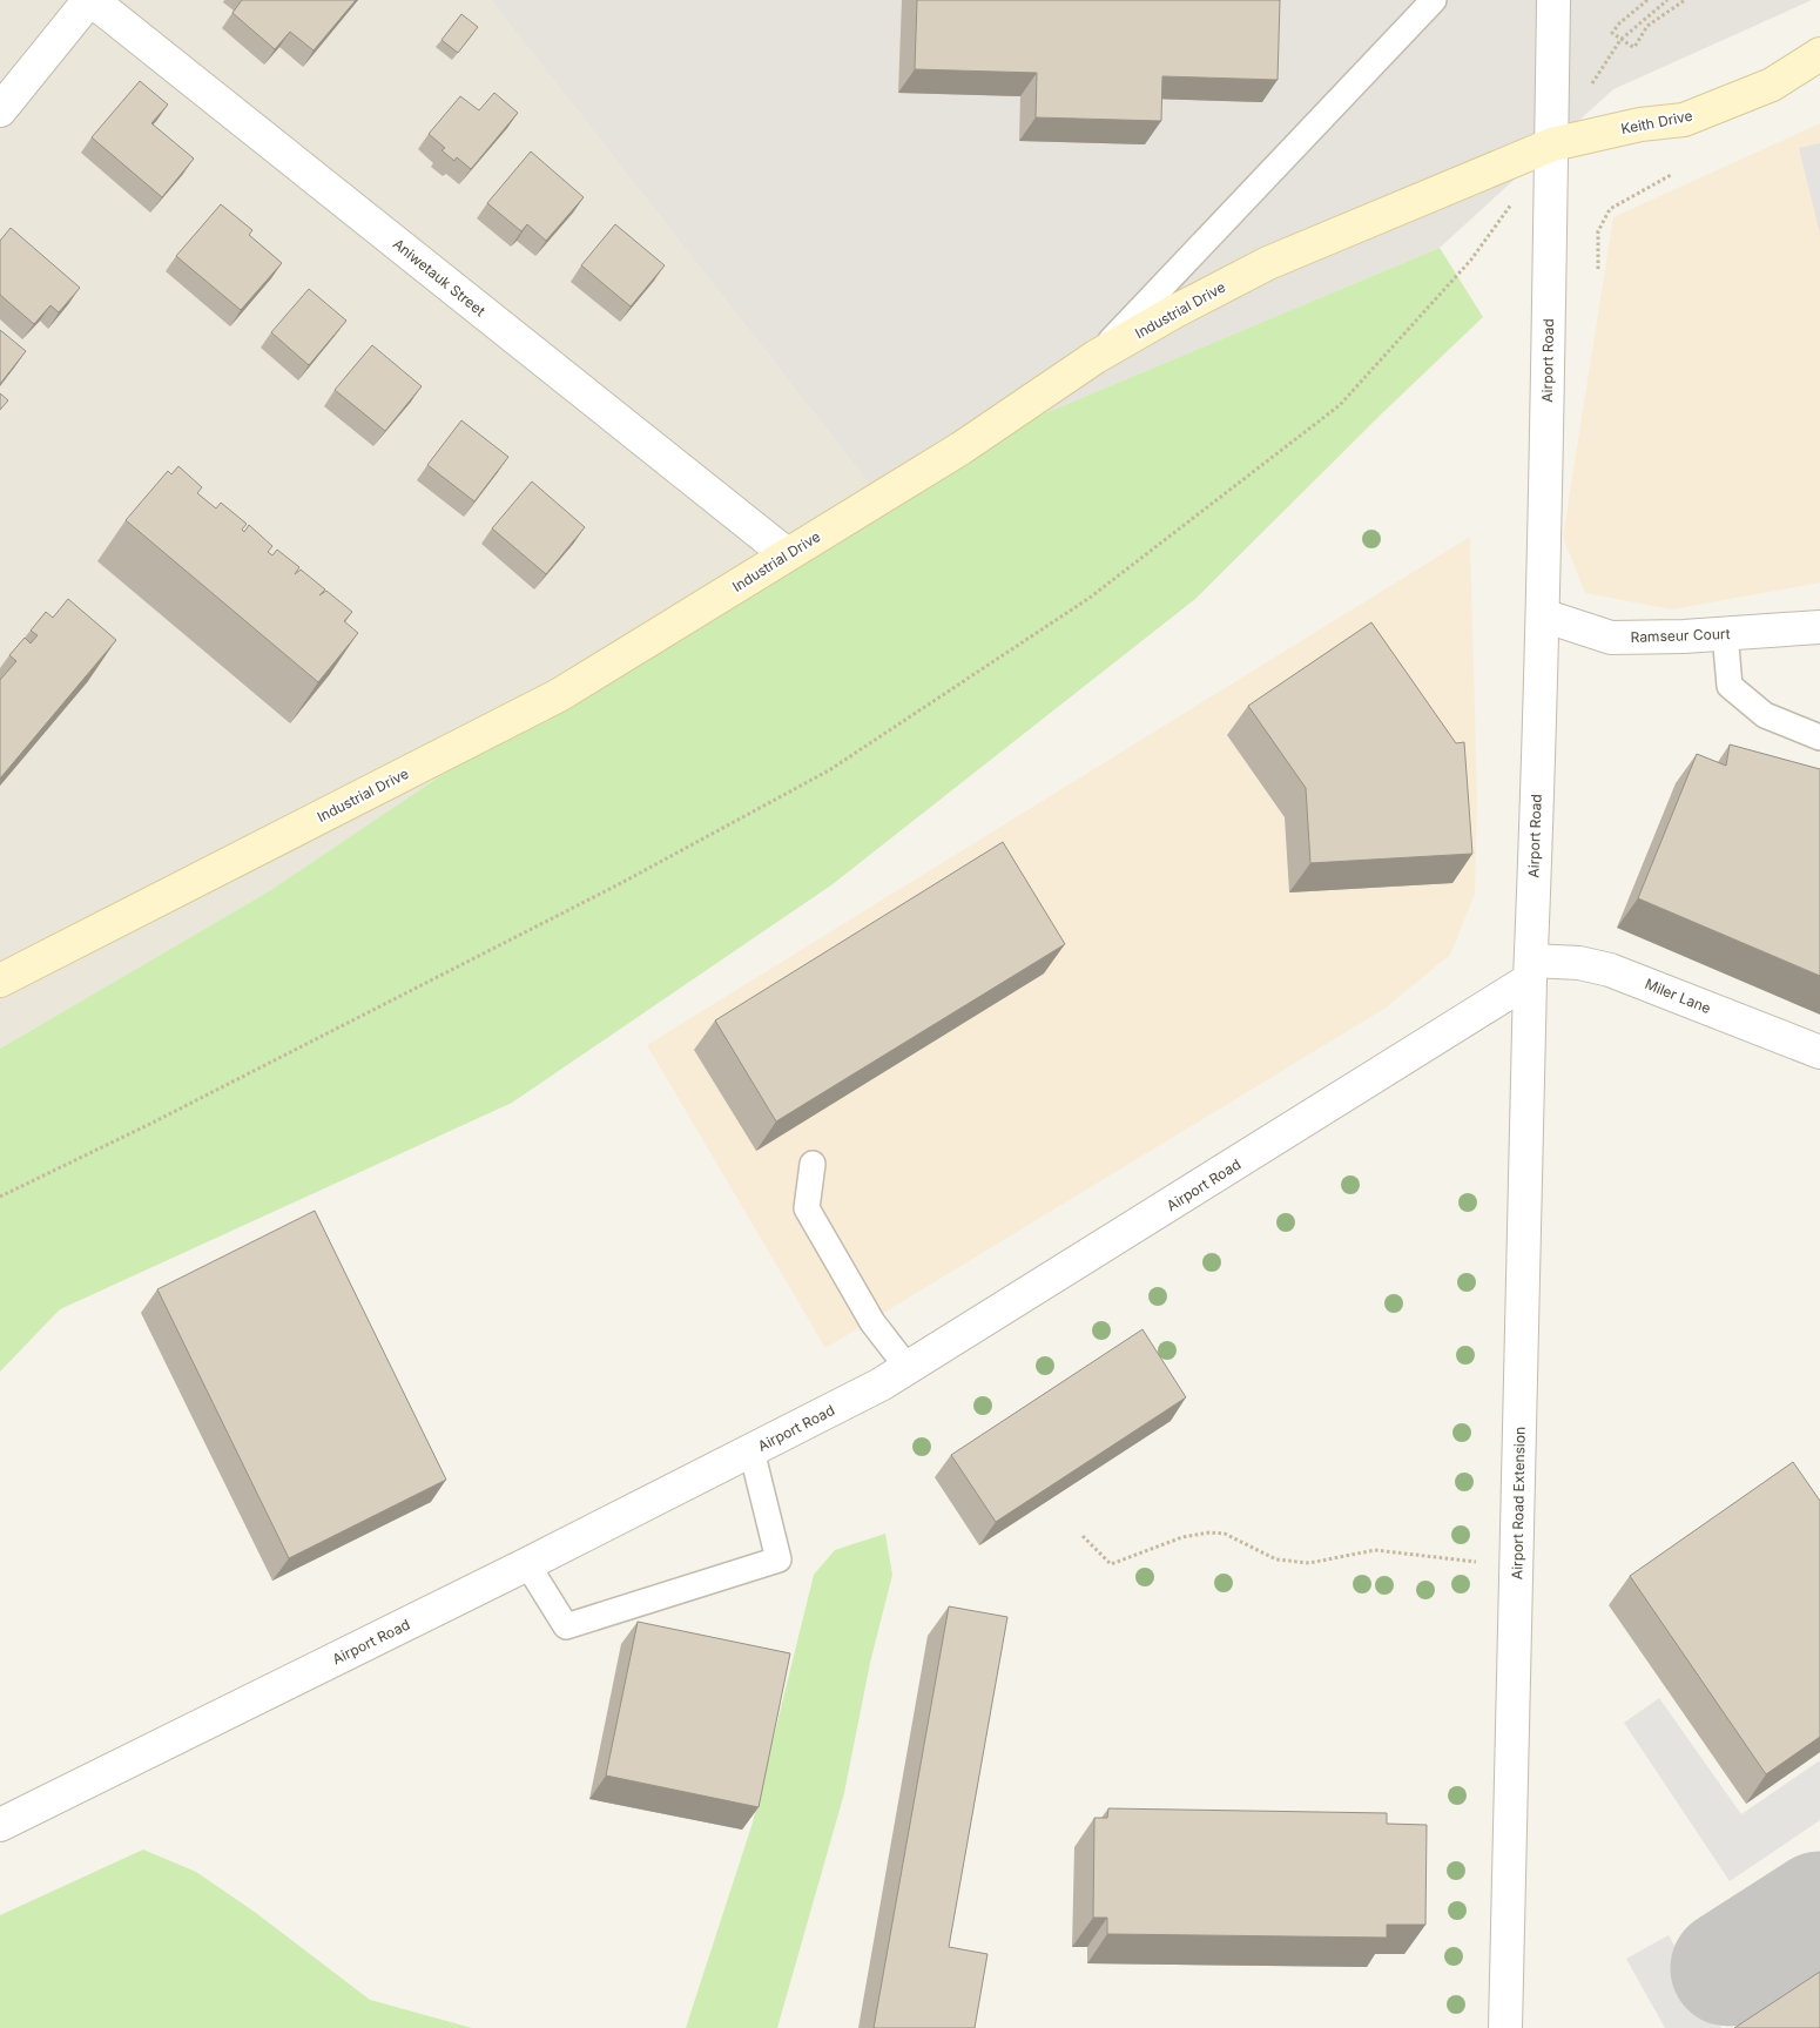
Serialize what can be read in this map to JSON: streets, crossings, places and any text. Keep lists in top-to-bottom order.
{
  "streets": {
    "street": [
      "Keith Drive",
      "Aniwetauk Street",
      "Industrial Drive",
      "Airport Road",
      "Ramseur Court",
      "Miler Lane",
      "Airport Road Extension"
    ]
  },
  "crossings": [
    ["Keith Drive", "Industrial Drive"],
    ["Keith Drive", "Airport Road"],
    ["Aniwetauk Street", "Industrial Drive"],
    ["Industrial Drive", "Airport Road"],
    ["Airport Road", "Ramseur Court"],
    ["Airport Road", "Miler Lane"],
    ["Airport Road", "Airport Road Extension"],
    ["Miler Lane", "Airport Road Extension"]
  ]
}
